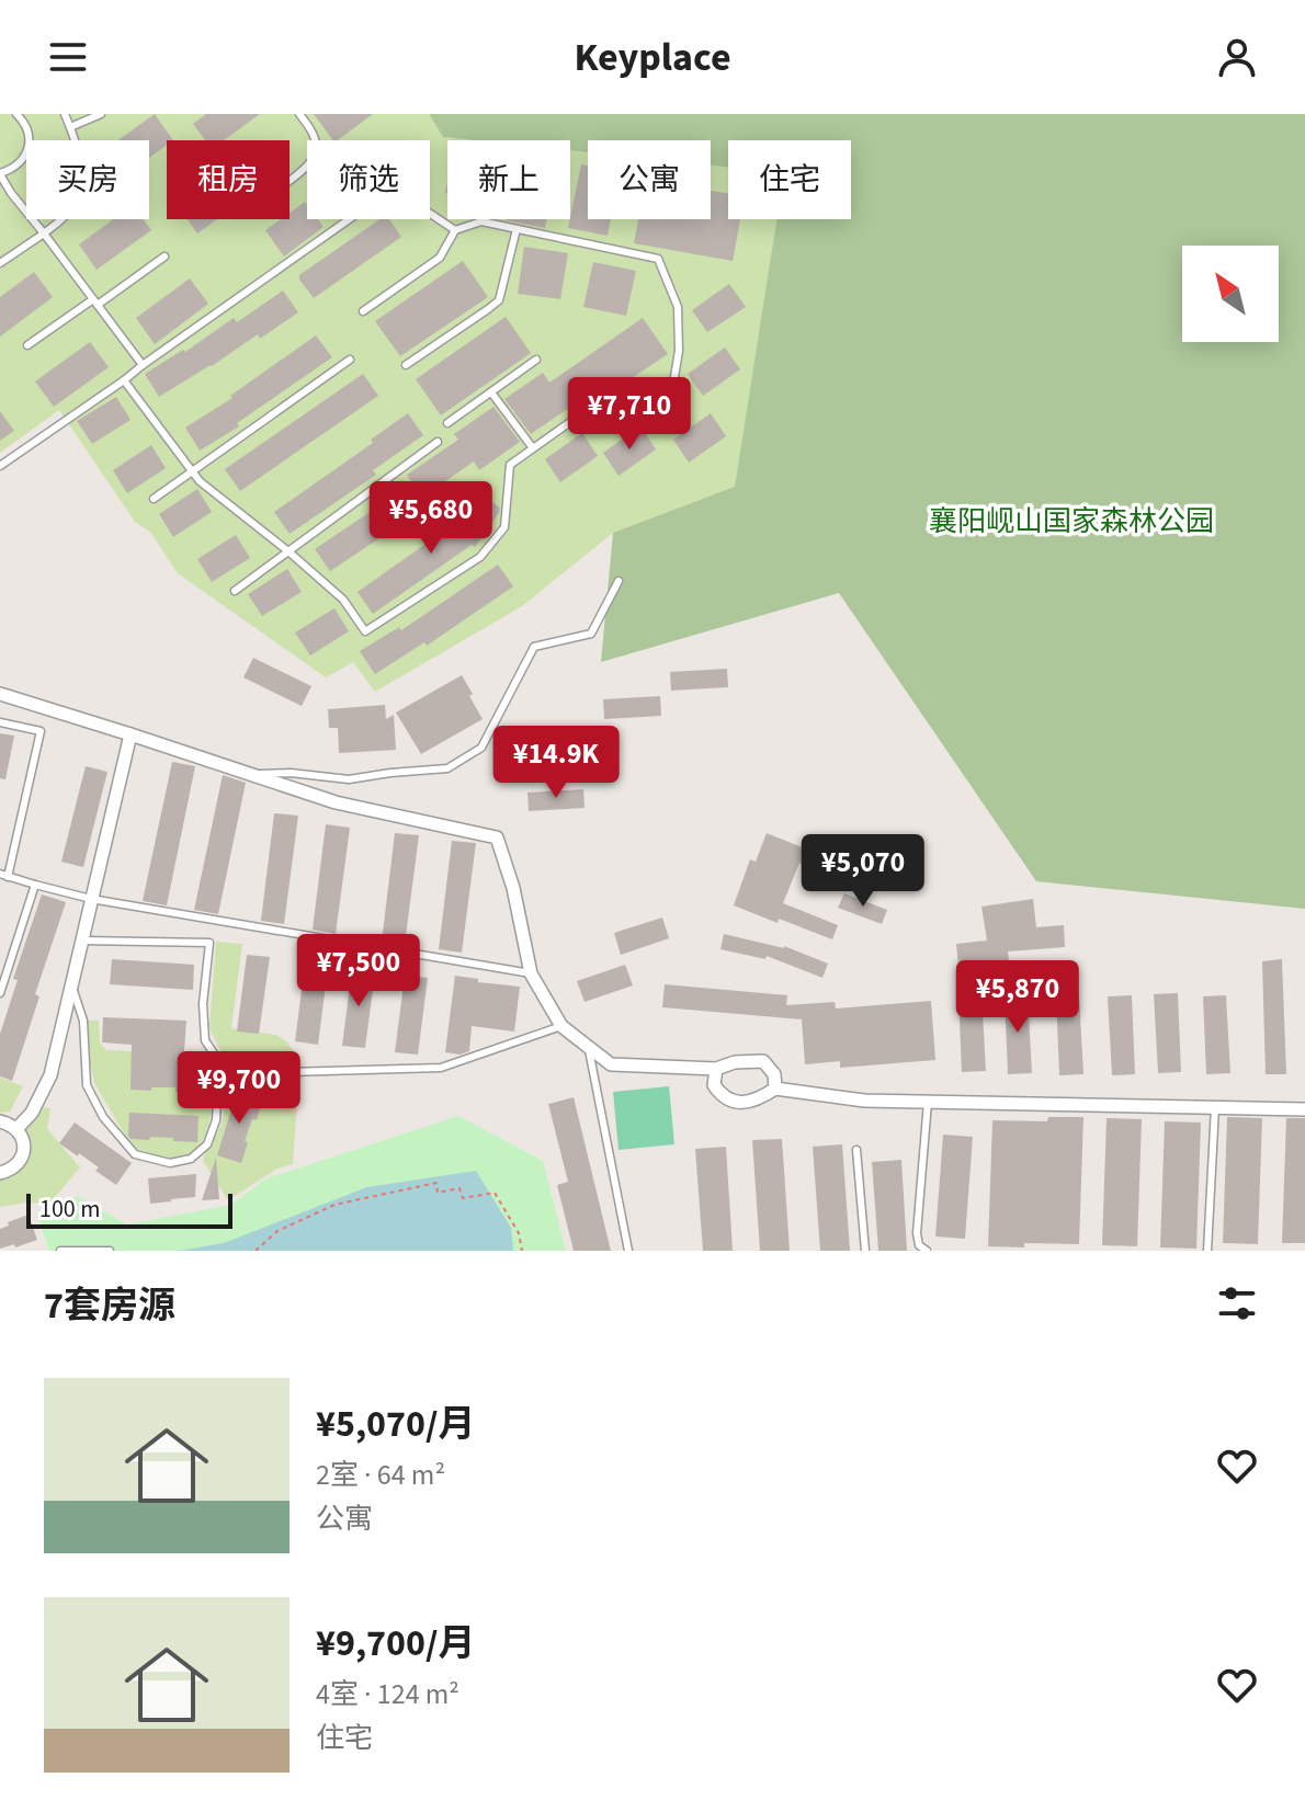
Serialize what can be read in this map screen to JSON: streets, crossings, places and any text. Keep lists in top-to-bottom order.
{
  "parks": ["襄阳岘山国家森林公园"],
  "scale_bar": "100 m",
  "north": "top left",
  "page": {
    "header": "Keyplace",
    "chip": [
      "买房",
      "租房",
      "筛选",
      "新上",
      "公寓",
      "住宅"
    ],
    "price": [
      "¥7,710",
      "¥5,680",
      "¥14.9K",
      "¥5,070",
      "¥7,500",
      "¥5,870",
      "¥9,700"
    ],
    "scale": "100 m",
    "heading": "7套房源",
    "list": [
      {
        "name": "¥5,070/月",
        "note": "2室 · 64 m² · 公寓"
      },
      {
        "name": "¥9,700/月",
        "note": "4室 · 124 m² · 住宅"
      }
    ]
  }
}
